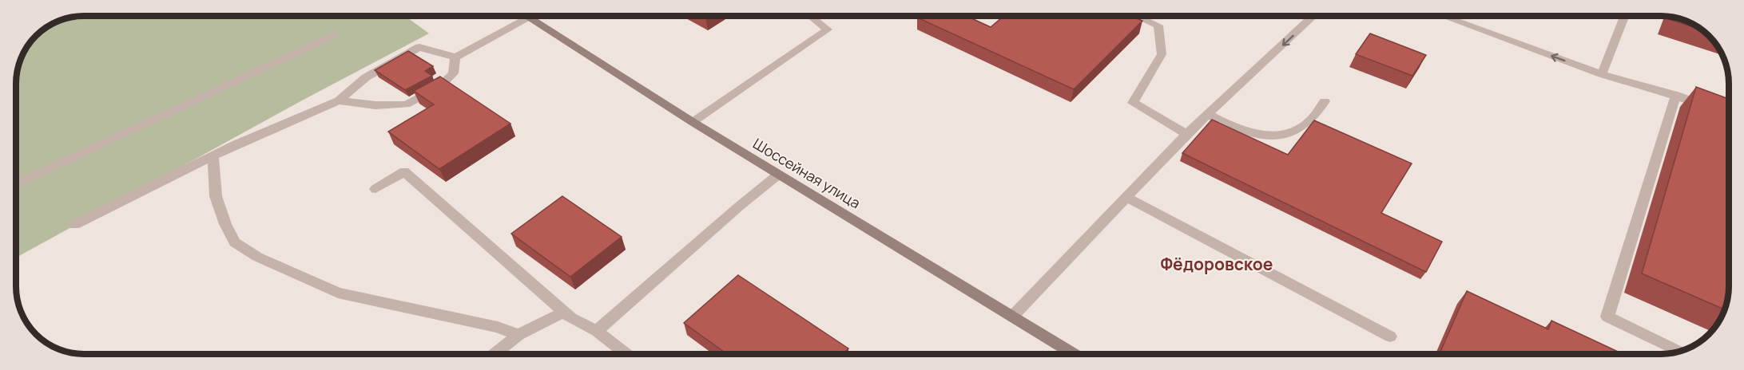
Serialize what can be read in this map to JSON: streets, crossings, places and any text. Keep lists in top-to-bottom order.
{
  "streets": {
    "main road": ["Шоссейная улица"]
  },
  "districts": ["Фёдоровское"]
}
